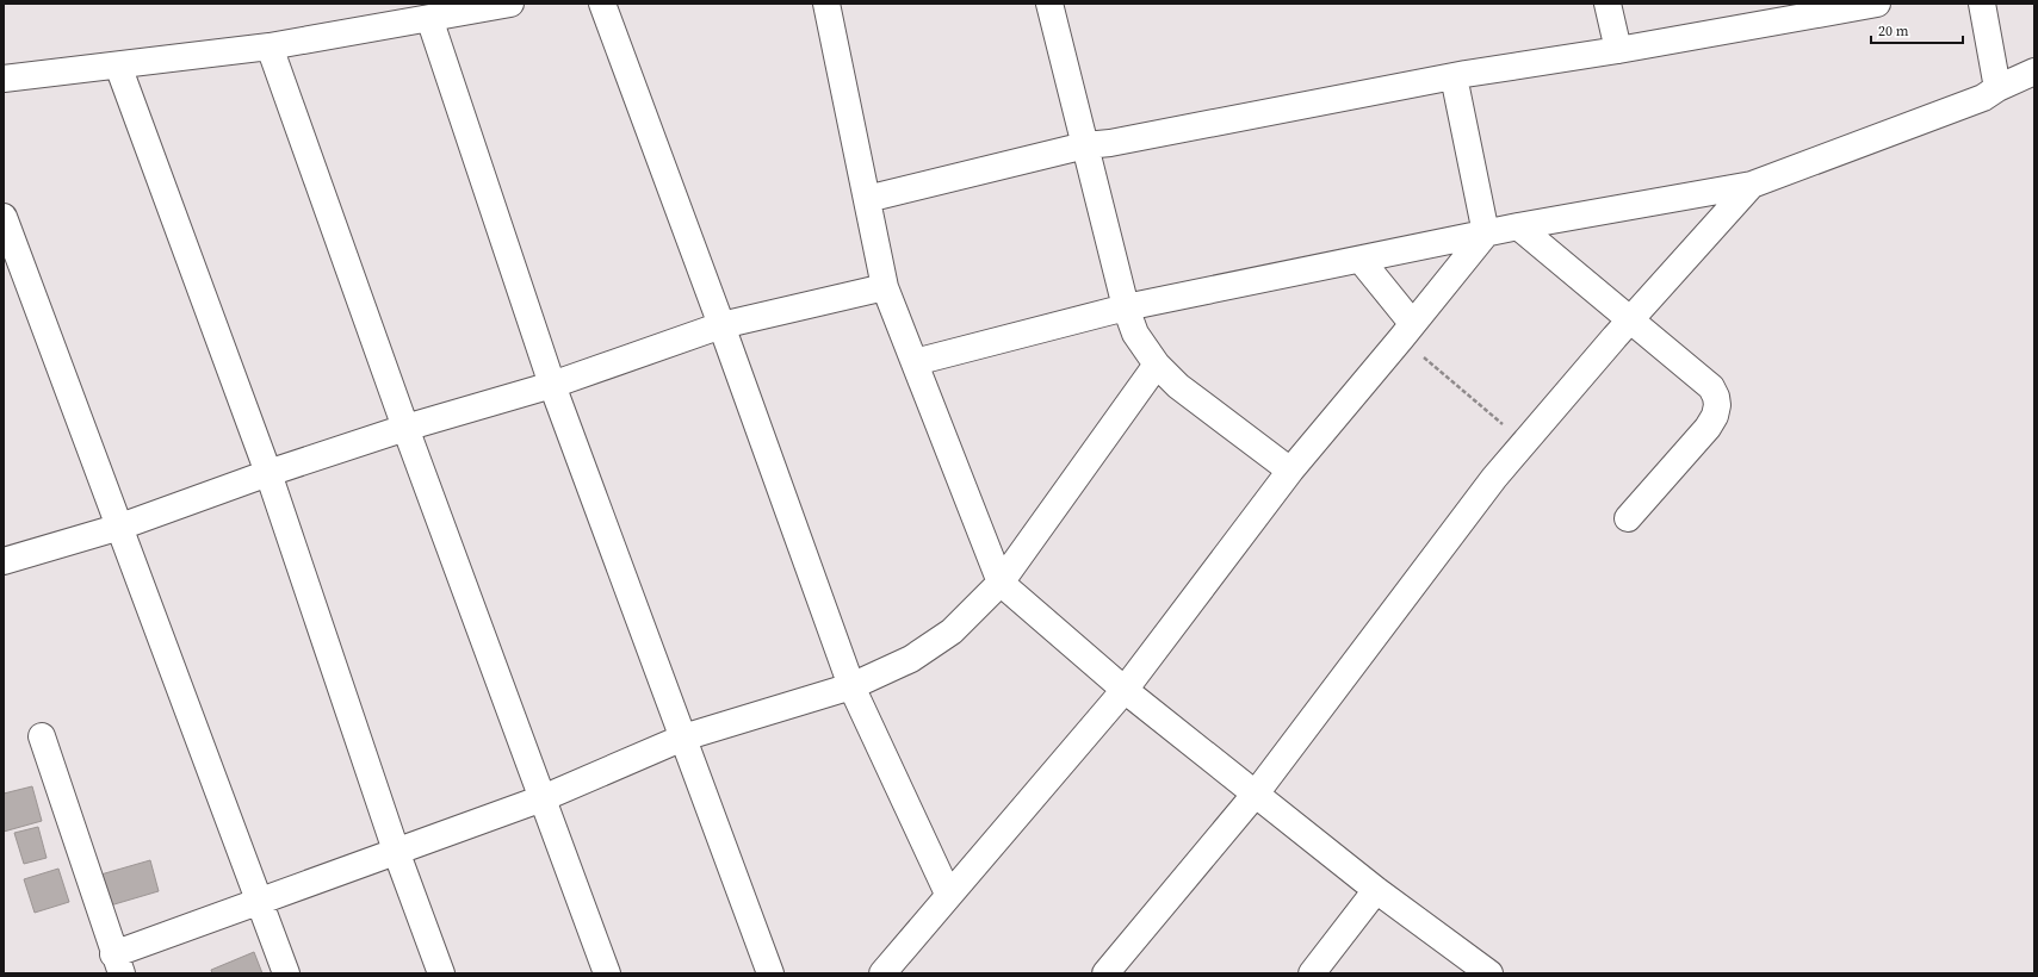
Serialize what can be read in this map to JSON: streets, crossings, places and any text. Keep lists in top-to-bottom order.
{
  "scale_bar": "20 m"
}
